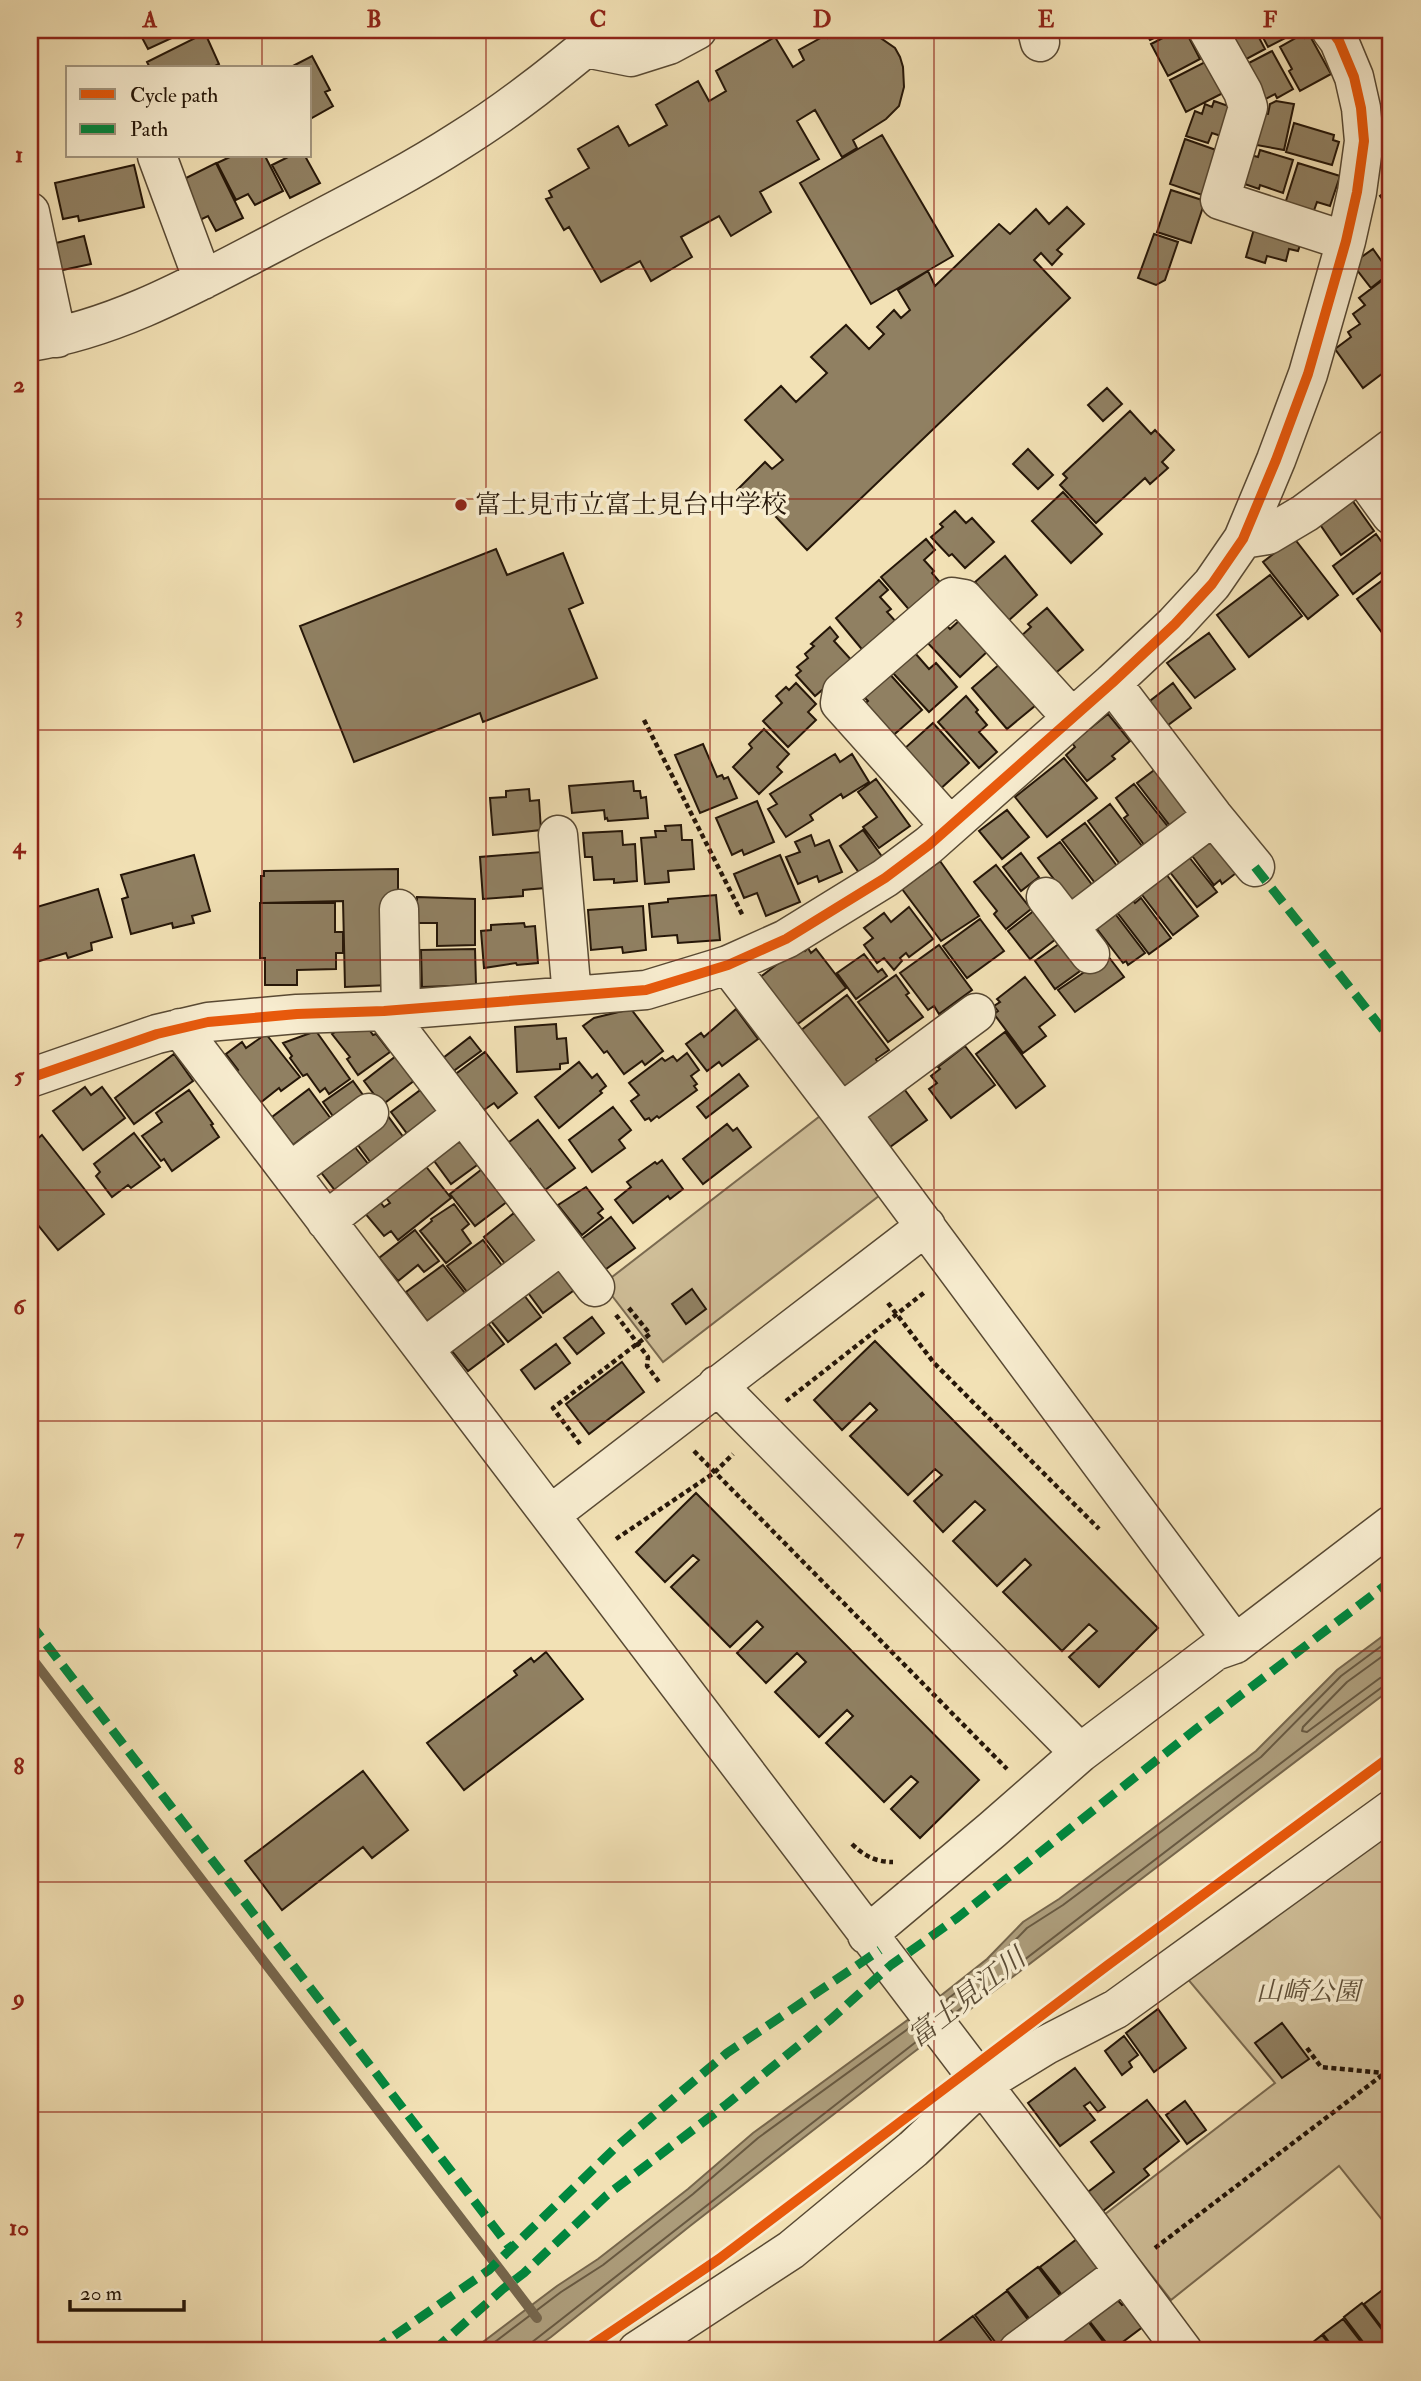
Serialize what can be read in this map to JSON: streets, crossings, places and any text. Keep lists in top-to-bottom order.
{
  "water": ["富士見江川"],
  "parks": ["山崎公園"],
  "places": ["富士見市立富士見台中学校"],
  "legend": ["Cycle path", "Path"],
  "scale_bar": "20 m",
  "grid": {
    "columns": [
      "A",
      "B",
      "C",
      "D",
      "E",
      "F"
    ],
    "rows": [
      "1",
      "2",
      "3",
      "4",
      "5",
      "6",
      "7",
      "8",
      "9",
      "10"
    ]
  }
}
